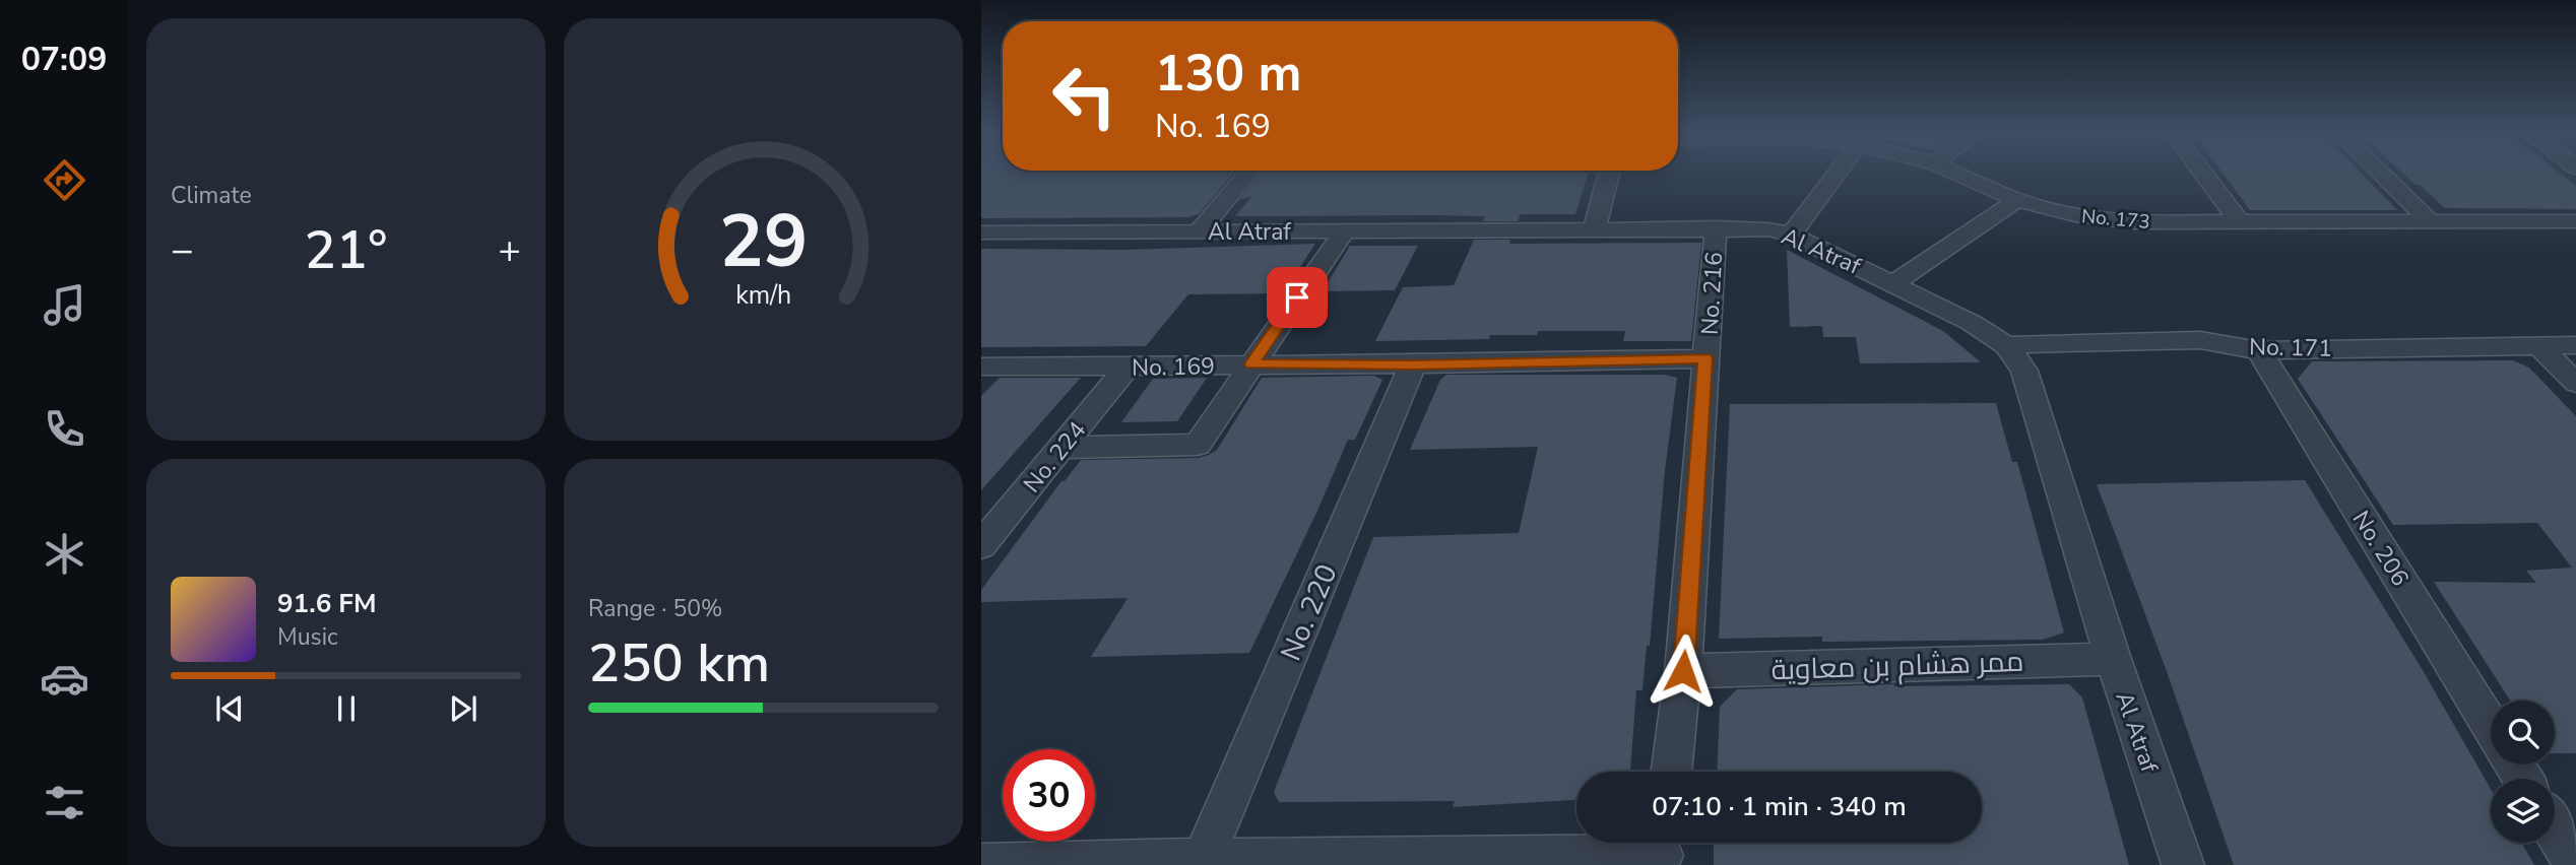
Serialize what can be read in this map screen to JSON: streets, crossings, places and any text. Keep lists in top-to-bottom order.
{
  "streets": {
    "street": [
      "No. 173",
      "Al Atraf",
      "No. 216",
      "No. 171",
      "No. 169",
      "No. 224",
      "No. 206",
      "No. 220",
      "ممر هشام بن معاوية"
    ]
  },
  "crossings": [
    ["Al Atraf", "No. 216"],
    ["Al Atraf", "No. 171"],
    ["Al Atraf", "ممر هشام بن معاوية"],
    ["No. 216", "No. 169"],
    ["No. 216", "ممر هشام بن معاوية"],
    ["No. 171", "No. 206"],
    ["No. 169", "No. 224"],
    ["No. 169", "No. 220"]
  ],
  "page": {
    "tabs": "07:09",
    "tile": [
      "Climate",
      ["Range · 50%", "250 km"]
    ],
    "turn": ["130 m", "No. 169"],
    "heat": ["−", "21°", "+"],
    "song": ["91.6 FM", "Music"],
    "limit": "30",
    "trip": "07:10 · 1 min · 340 m",
    "gauge": ["29", "km/h"]
  }
}
